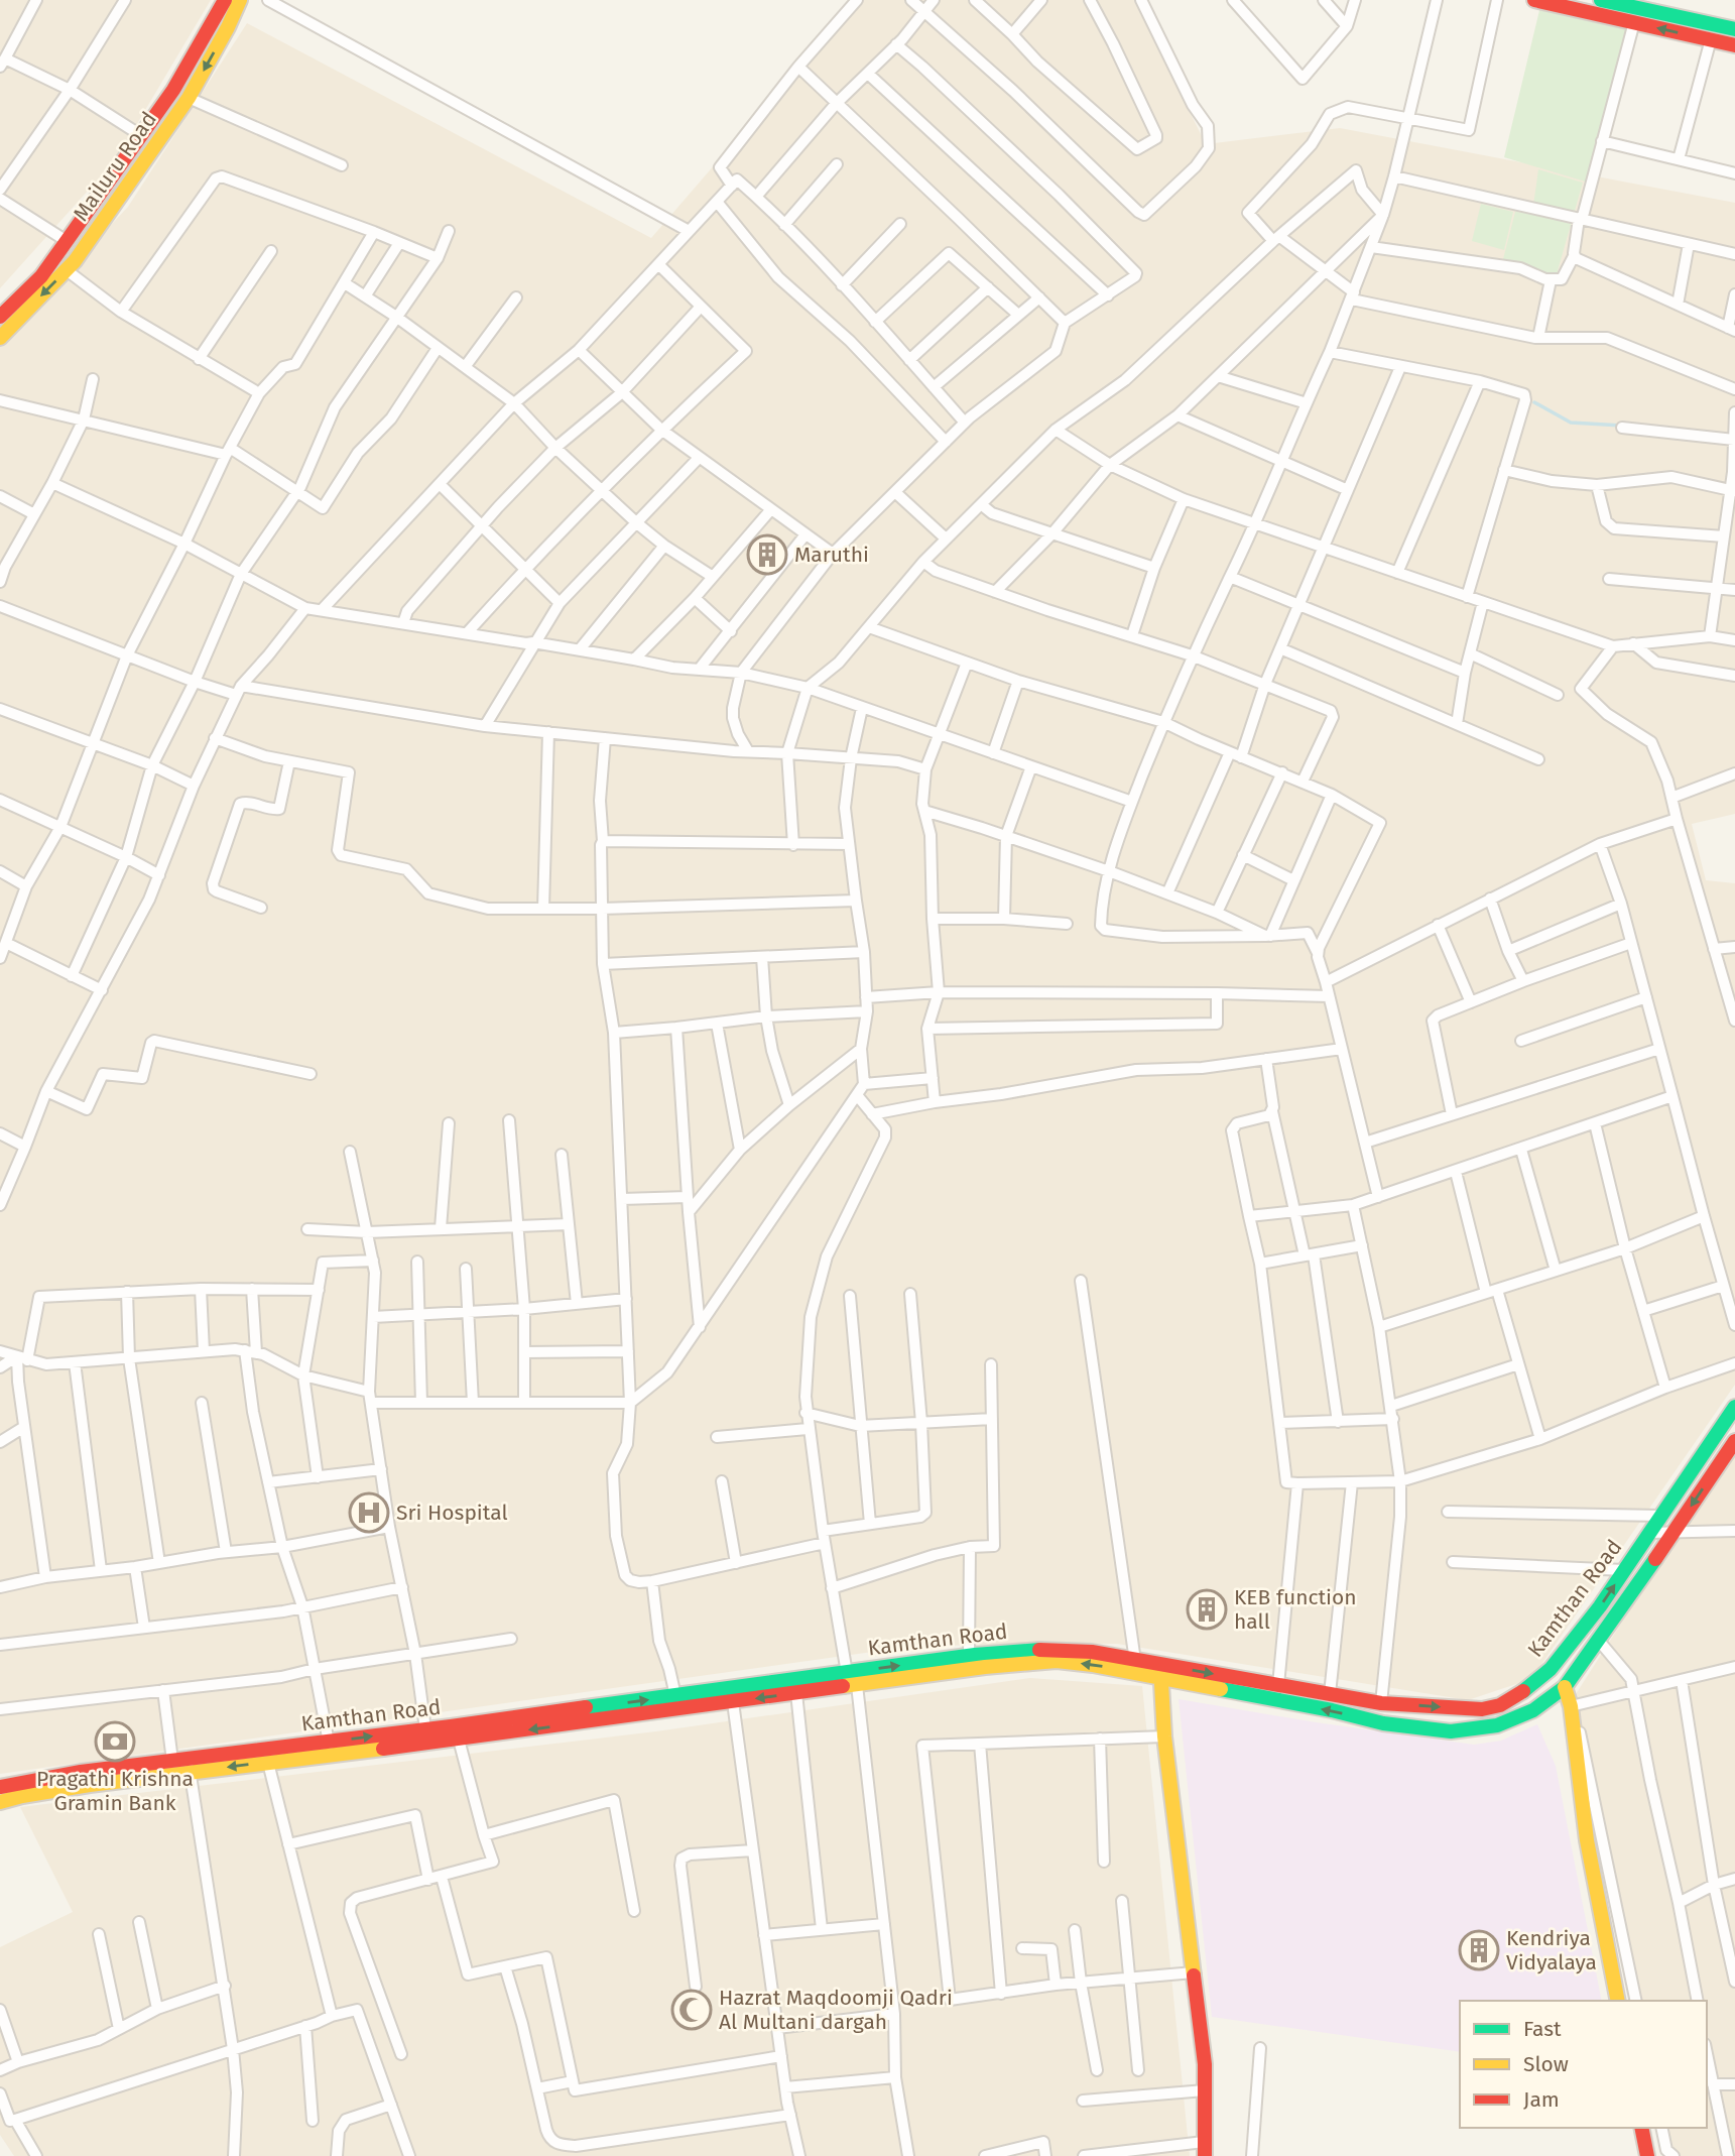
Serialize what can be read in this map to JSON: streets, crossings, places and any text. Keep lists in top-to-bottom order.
{
  "streets": {
    "main road": ["Mailuru Road", "Kamthan Road"]
  },
  "places": {
    "building": ["Maruthi", "KEB function hall", "Kendriya Vidyalaya"],
    "hospital": ["Sri Hospital"],
    "bank": ["Pragathi Krishna Gramin Bank"],
    "mosque": ["Hazrat Maqdoomji Qadri Al Multani dargah"]
  },
  "legend": ["Fast", "Slow", "Jam"]
}
